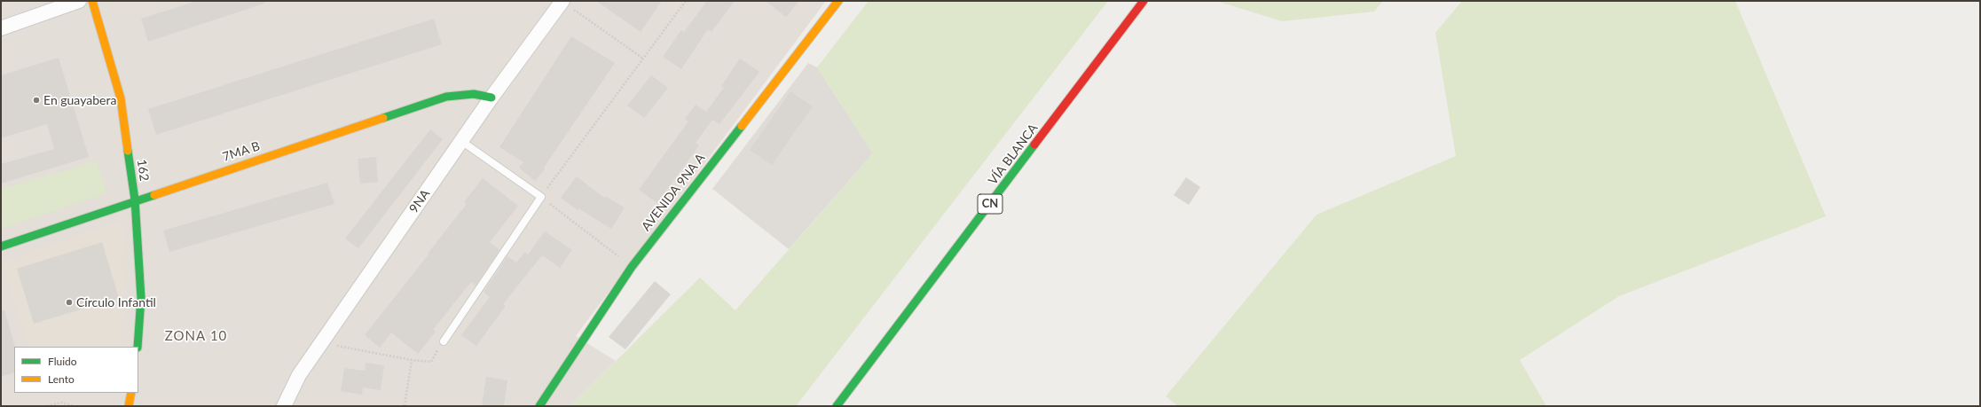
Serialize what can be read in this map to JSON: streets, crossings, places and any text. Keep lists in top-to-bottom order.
{
  "streets": {
    "main road": [
      "7MA B",
      "VÍA BLANCA",
      "162",
      "AVENIDA 9NA A",
      "CN"
    ],
    "street": ["9NA"]
  },
  "crossings": [
    ["7MA B", "162"],
    ["7MA B", "9NA"]
  ],
  "districts": ["ZONA 10"],
  "places": ["En guayabera", "Círculo Infantil"],
  "legend": ["Fluido", "Lento"]
}
